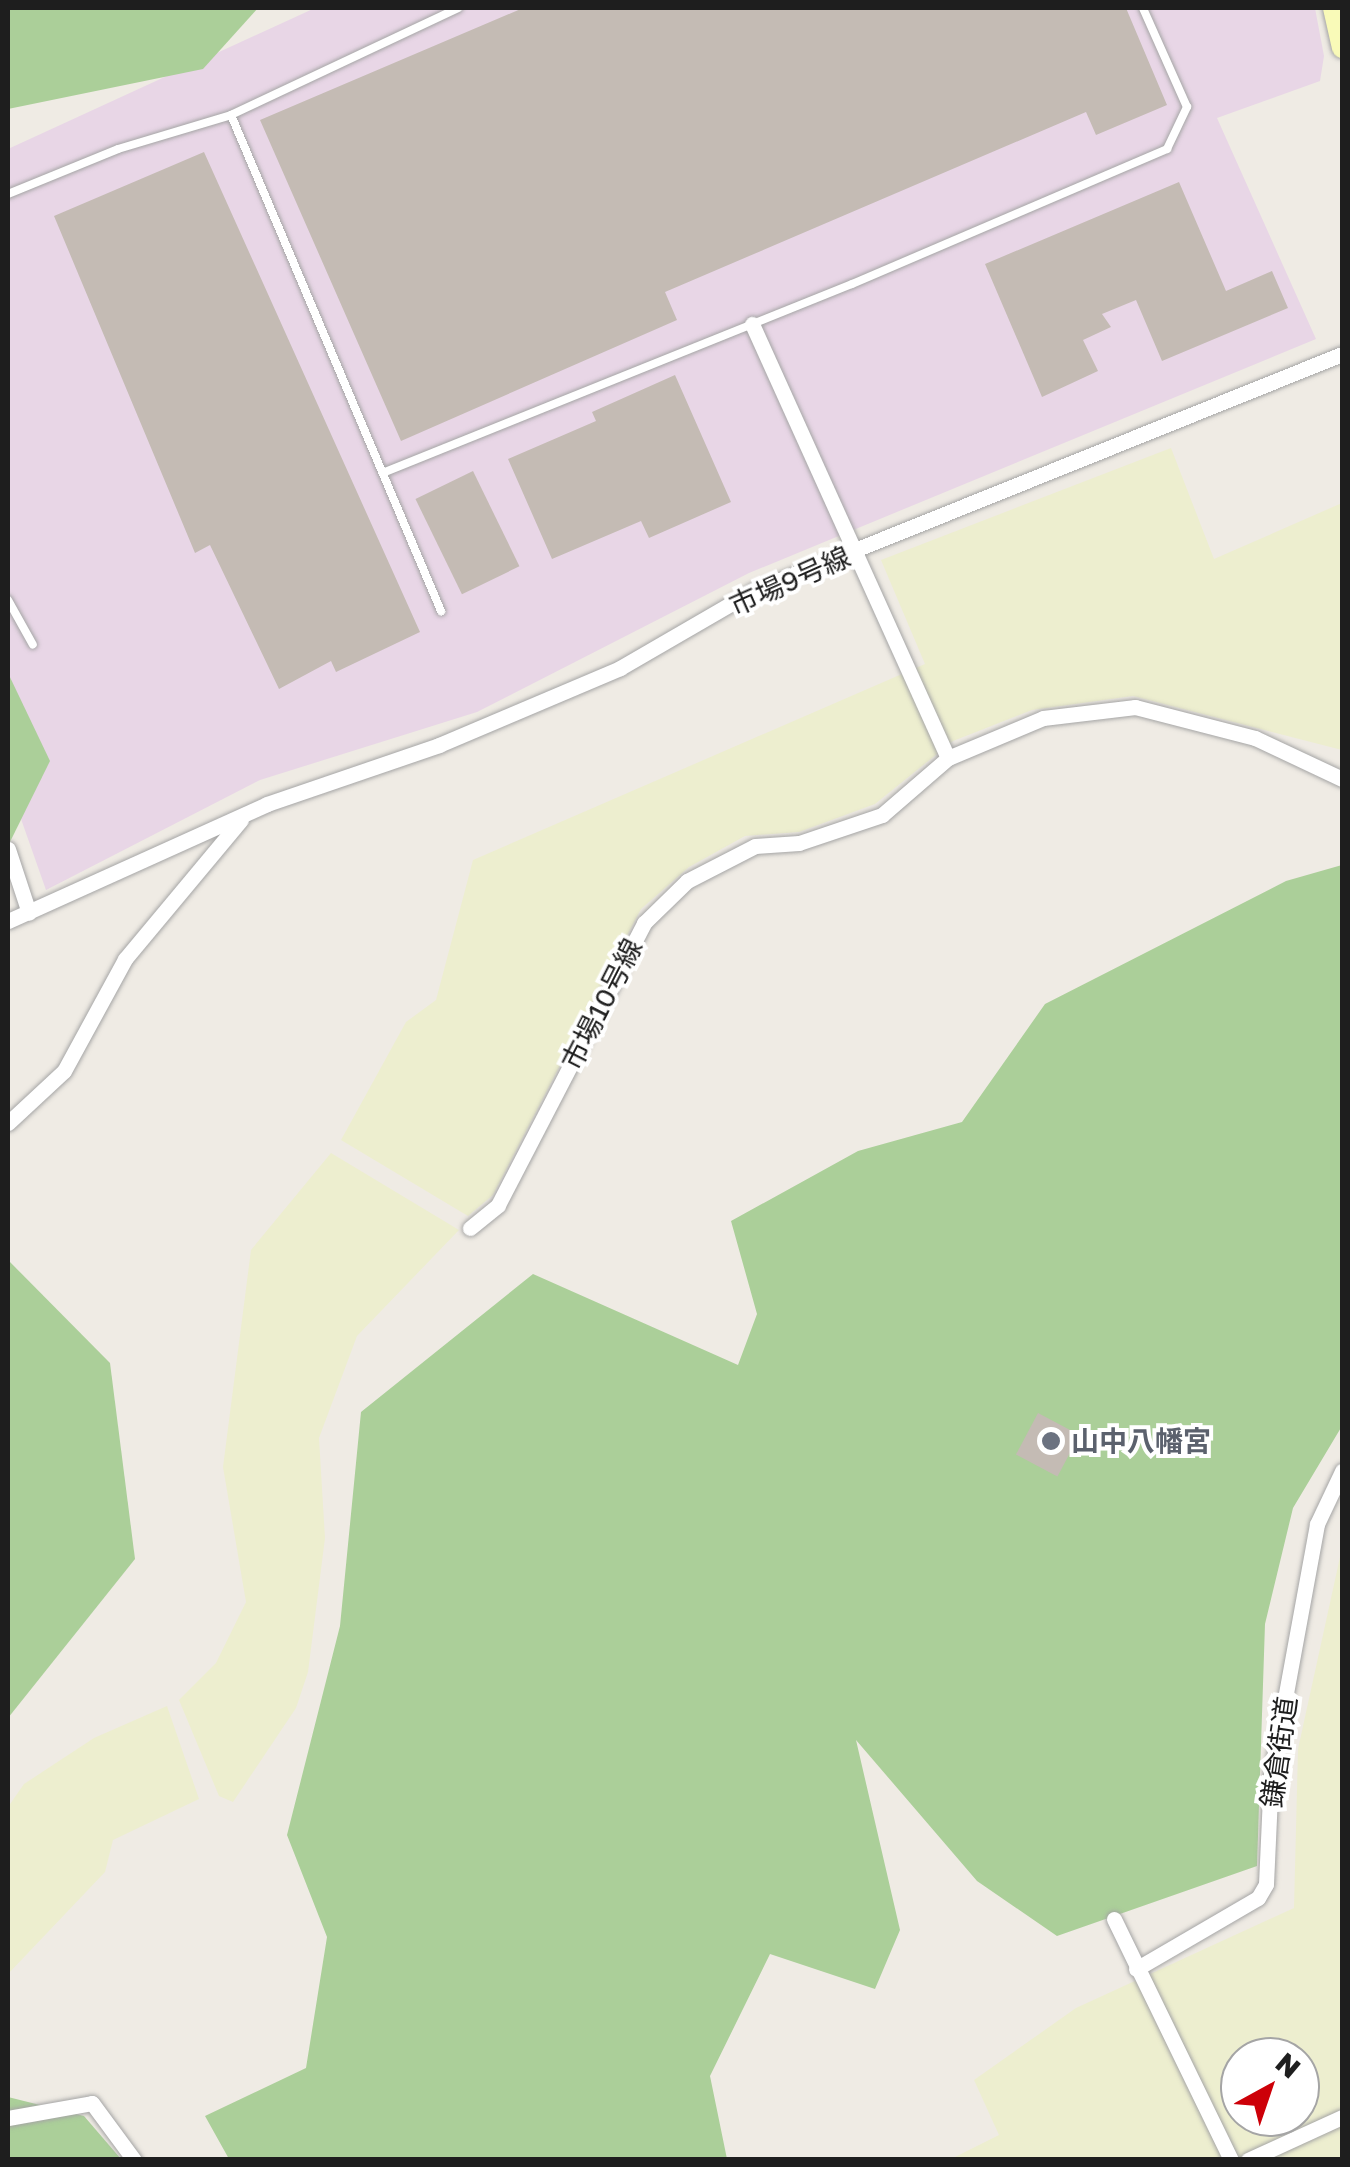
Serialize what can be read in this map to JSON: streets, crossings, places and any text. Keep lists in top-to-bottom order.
{
  "streets": {
    "street": ["市場9号線", "市場10号線", "鎌倉街道"]
  },
  "places": ["山中八幡宮"],
  "north": "top right"
}
